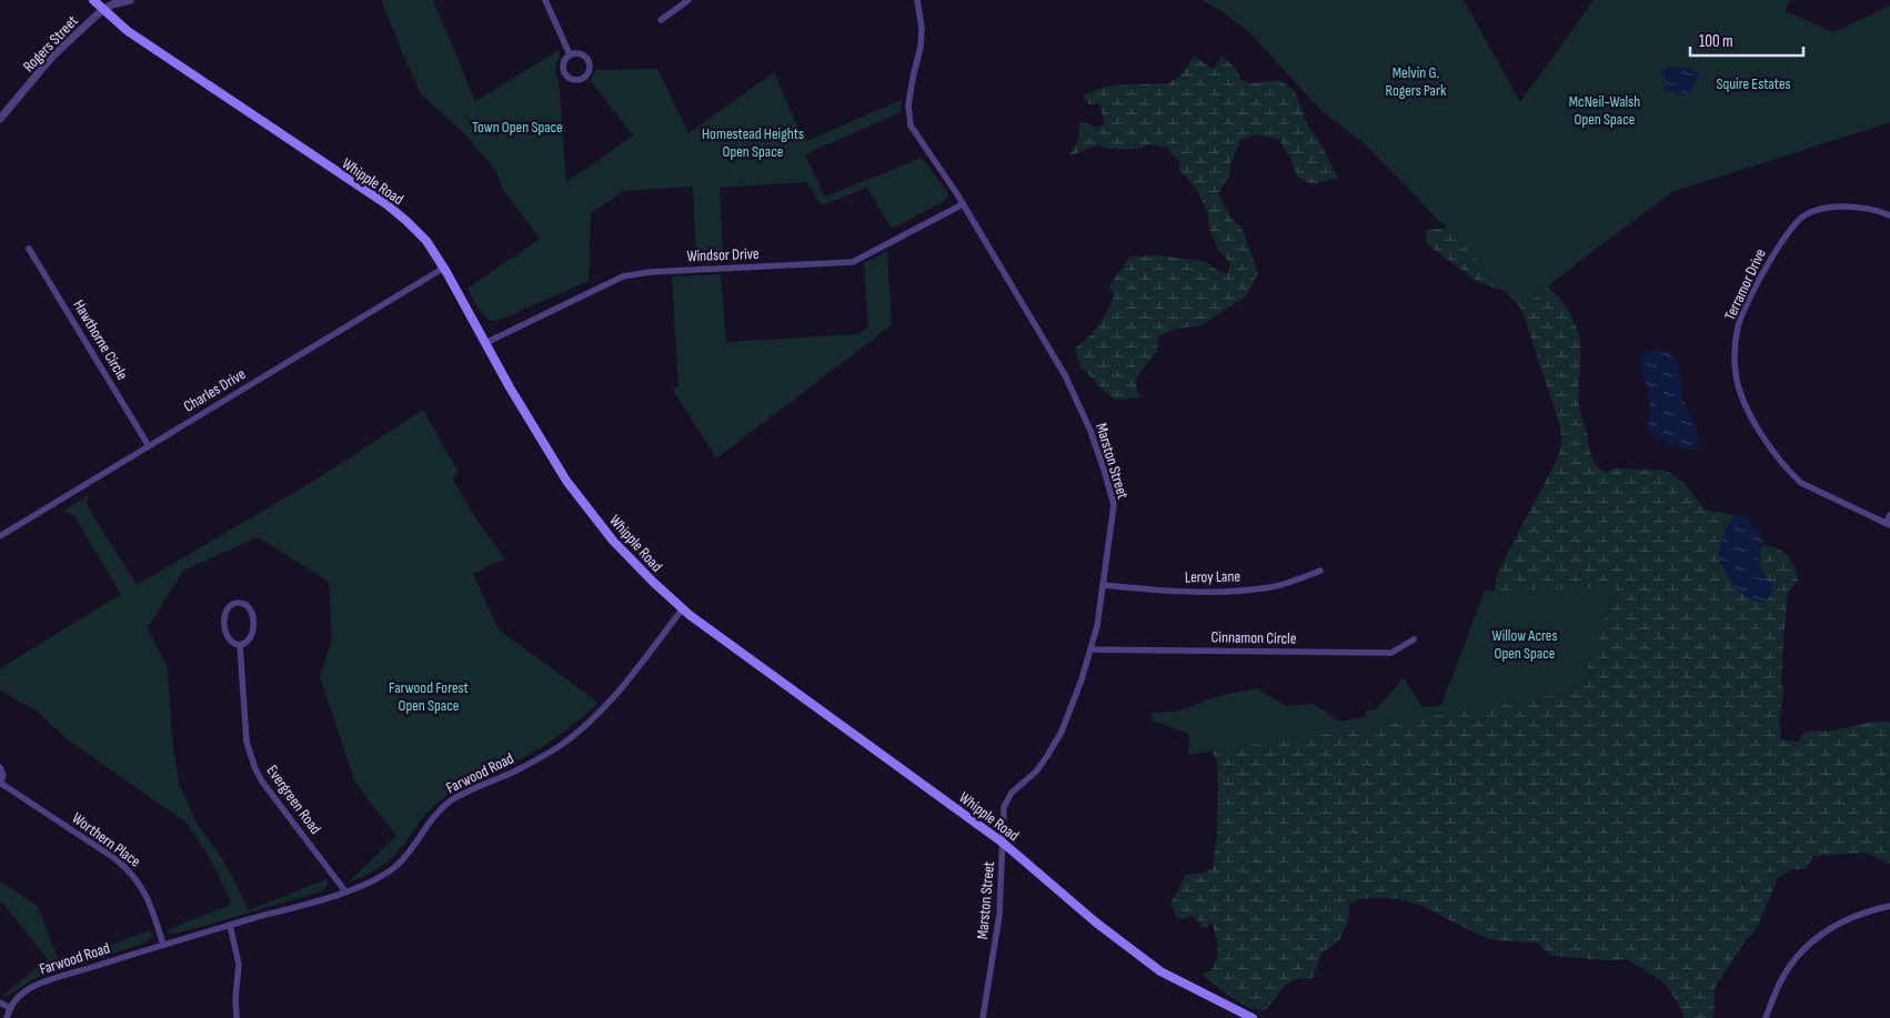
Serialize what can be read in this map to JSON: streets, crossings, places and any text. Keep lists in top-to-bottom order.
{
  "streets": {
    "main road": ["Whipple Road"],
    "street": [
      "Rogers Street",
      "Windsor Drive",
      "Terramor Drive",
      "Hawthorne Circle",
      "Charles Drive",
      "Marston Street",
      "Leroy Lane",
      "Cinnamon Circle",
      "Farwood Road",
      "Evergreen Road",
      "Worthern Place"
    ]
  },
  "crossings": [
    ["Rogers Street", "Whipple Road"],
    ["Whipple Road", "Windsor Drive"],
    ["Whipple Road", "Charles Drive"],
    ["Whipple Road", "Marston Street"],
    ["Whipple Road", "Farwood Road"],
    ["Windsor Drive", "Marston Street"],
    ["Hawthorne Circle", "Charles Drive"],
    ["Marston Street", "Leroy Lane"],
    ["Marston Street", "Cinnamon Circle"],
    ["Farwood Road", "Evergreen Road"],
    ["Farwood Road", "Worthern Place"]
  ],
  "parks": [
    "Melvin G. Rogers Park",
    "Squire Estates",
    "McNeil-Walsh Open Space",
    "Town Open Space",
    "Homestead Heights Open Space",
    "Willow Acres Open Space",
    "Farwood Forest Open Space"
  ],
  "scale_bar": "100 m"
}
